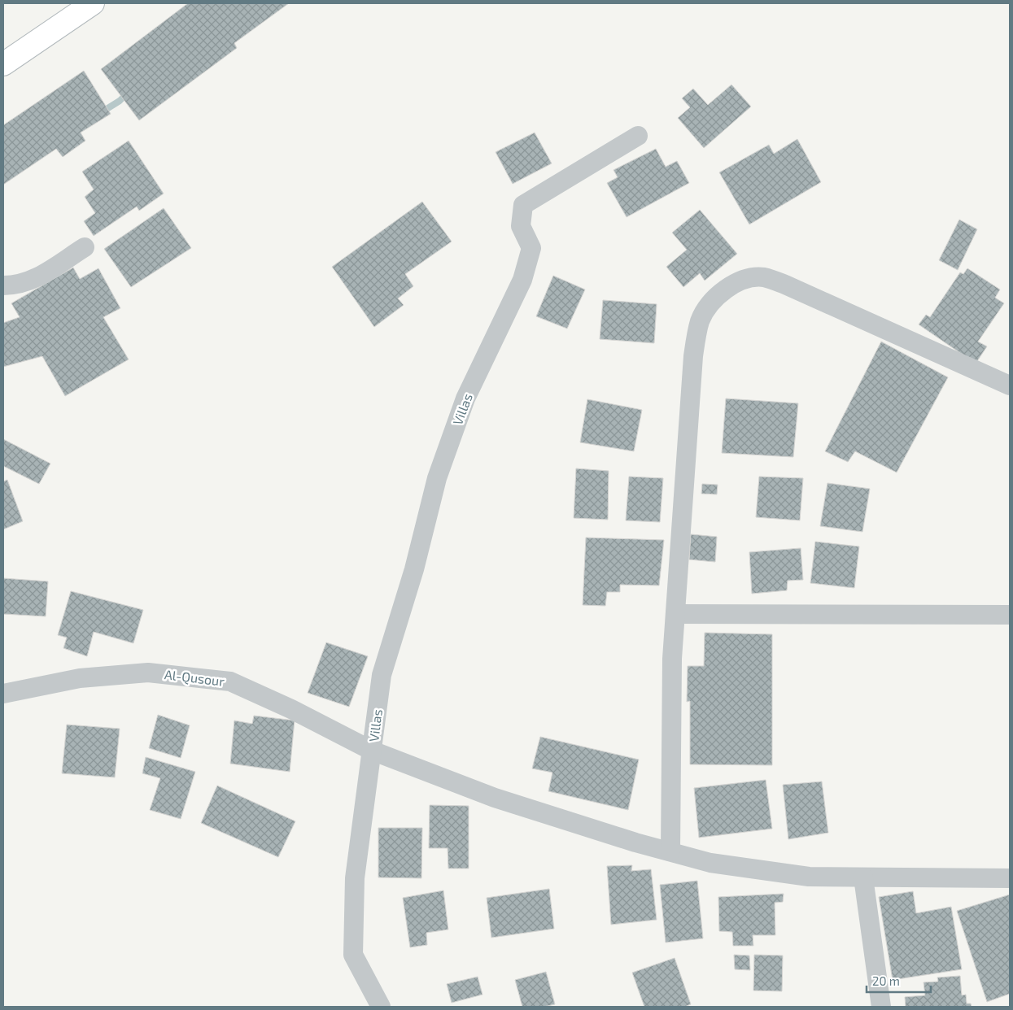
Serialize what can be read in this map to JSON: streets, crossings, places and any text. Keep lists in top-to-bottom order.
{
  "streets": {
    "street": ["Villas", "Al-Qusour"]
  },
  "crossings": [
    ["Villas", "Al-Qusour"]
  ],
  "scale_bar": "20 m"
}
